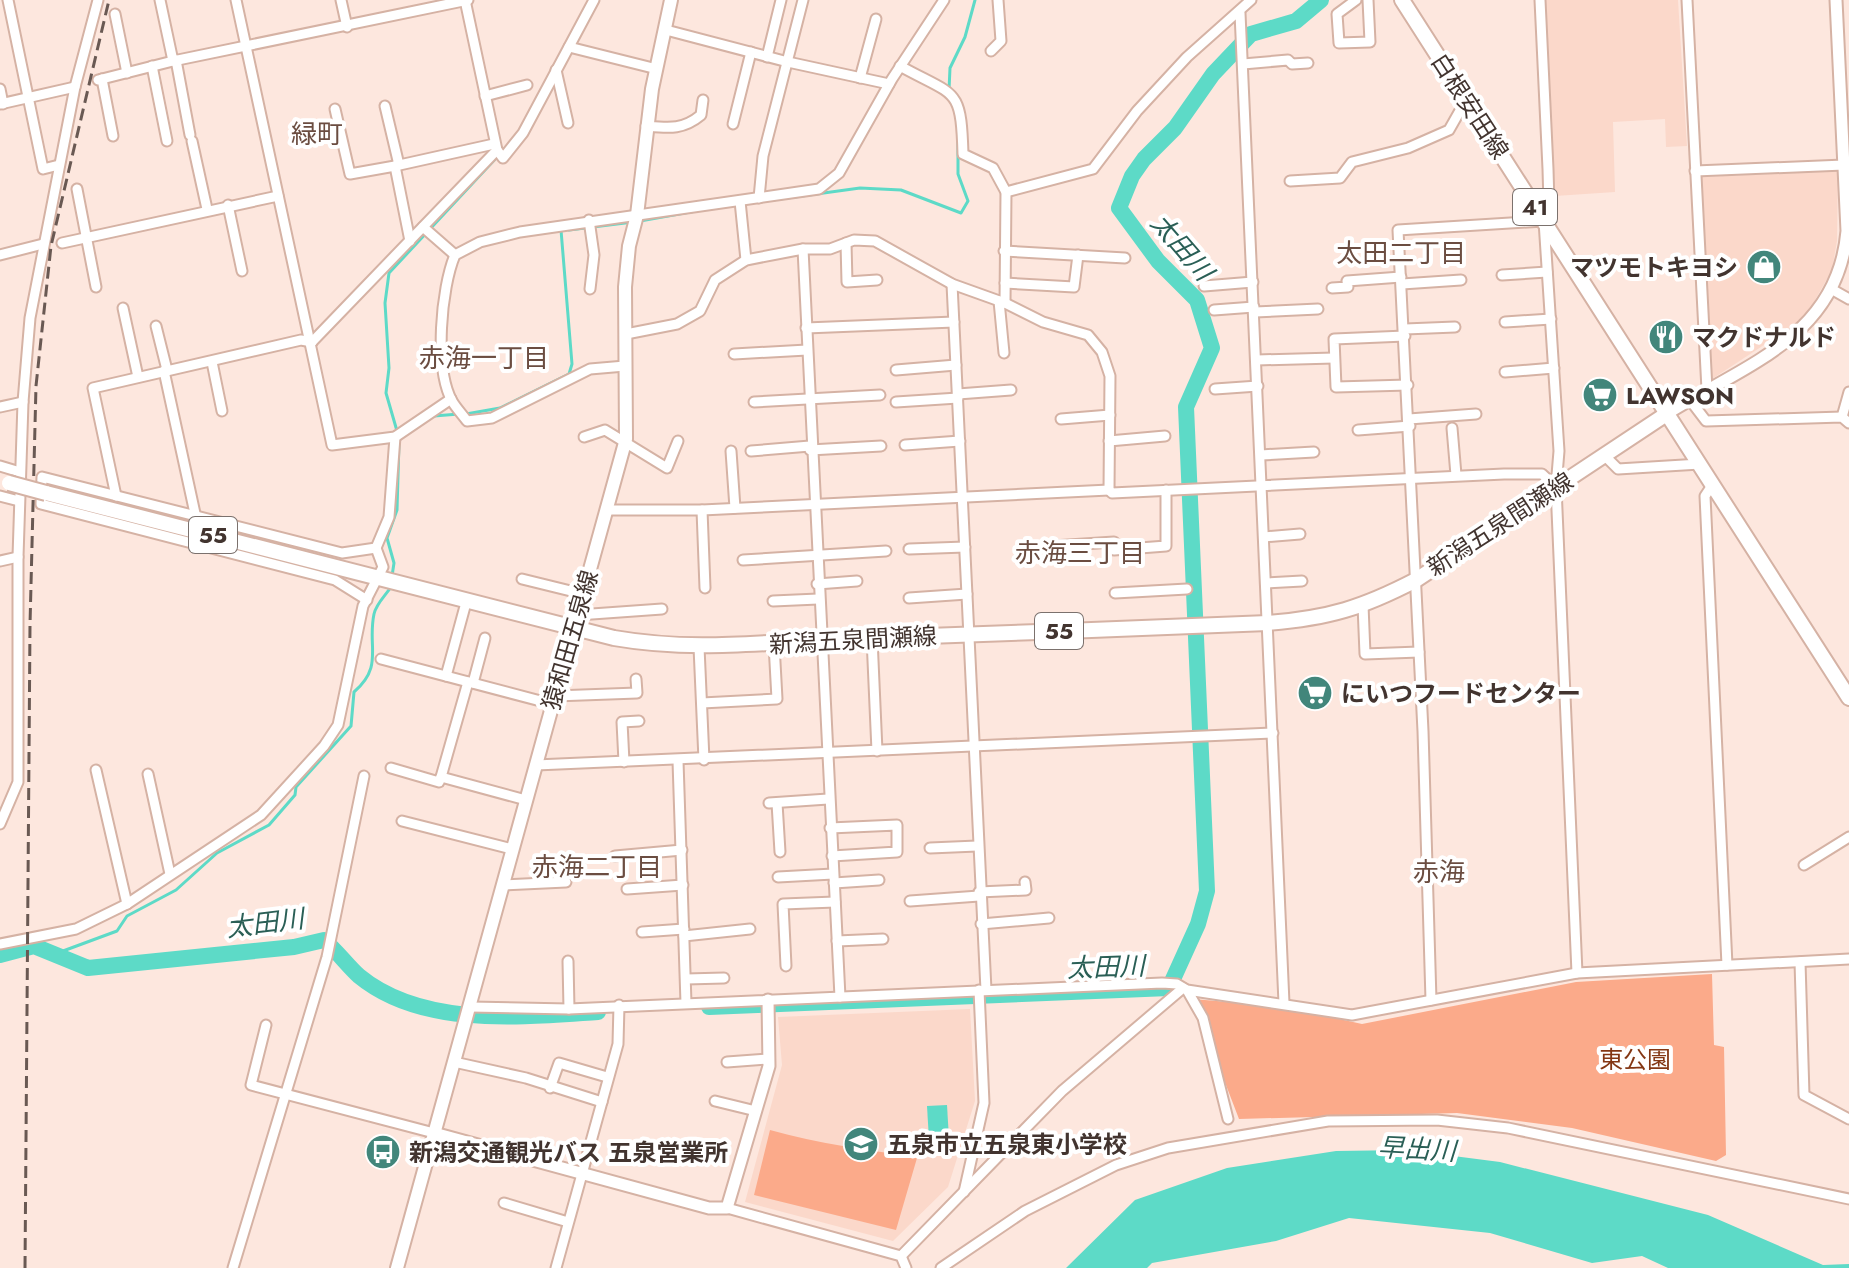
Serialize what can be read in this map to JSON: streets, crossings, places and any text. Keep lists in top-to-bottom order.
{
  "streets": {
    "main road": [
      "白根安田線",
      "41",
      "新潟五泉間瀬線",
      "55",
      "猿和田五泉線"
    ]
  },
  "crossings": [
    ["白根安田線", "41"],
    ["白根安田線", "新潟五泉間瀬線"],
    ["41", "新潟五泉間瀬線"],
    ["新潟五泉間瀬線", "猿和田五泉線"]
  ],
  "districts": [
    "緑町",
    "太田二丁目",
    "赤海一丁目",
    "赤海三丁目",
    "赤海二丁目",
    "赤海"
  ],
  "water": ["太田川", "早出川"],
  "parks": ["東公園"],
  "places": {
    "shop": ["マツモトキヨシ"],
    "restaurant": ["マクドナルド"],
    "supermarket": ["LAWSON", "にいつフードセンター"],
    "school or university": ["五泉市立五泉東小学校"],
    "bus stop": ["新潟交通観光バス 五泉営業所"]
  }
}
